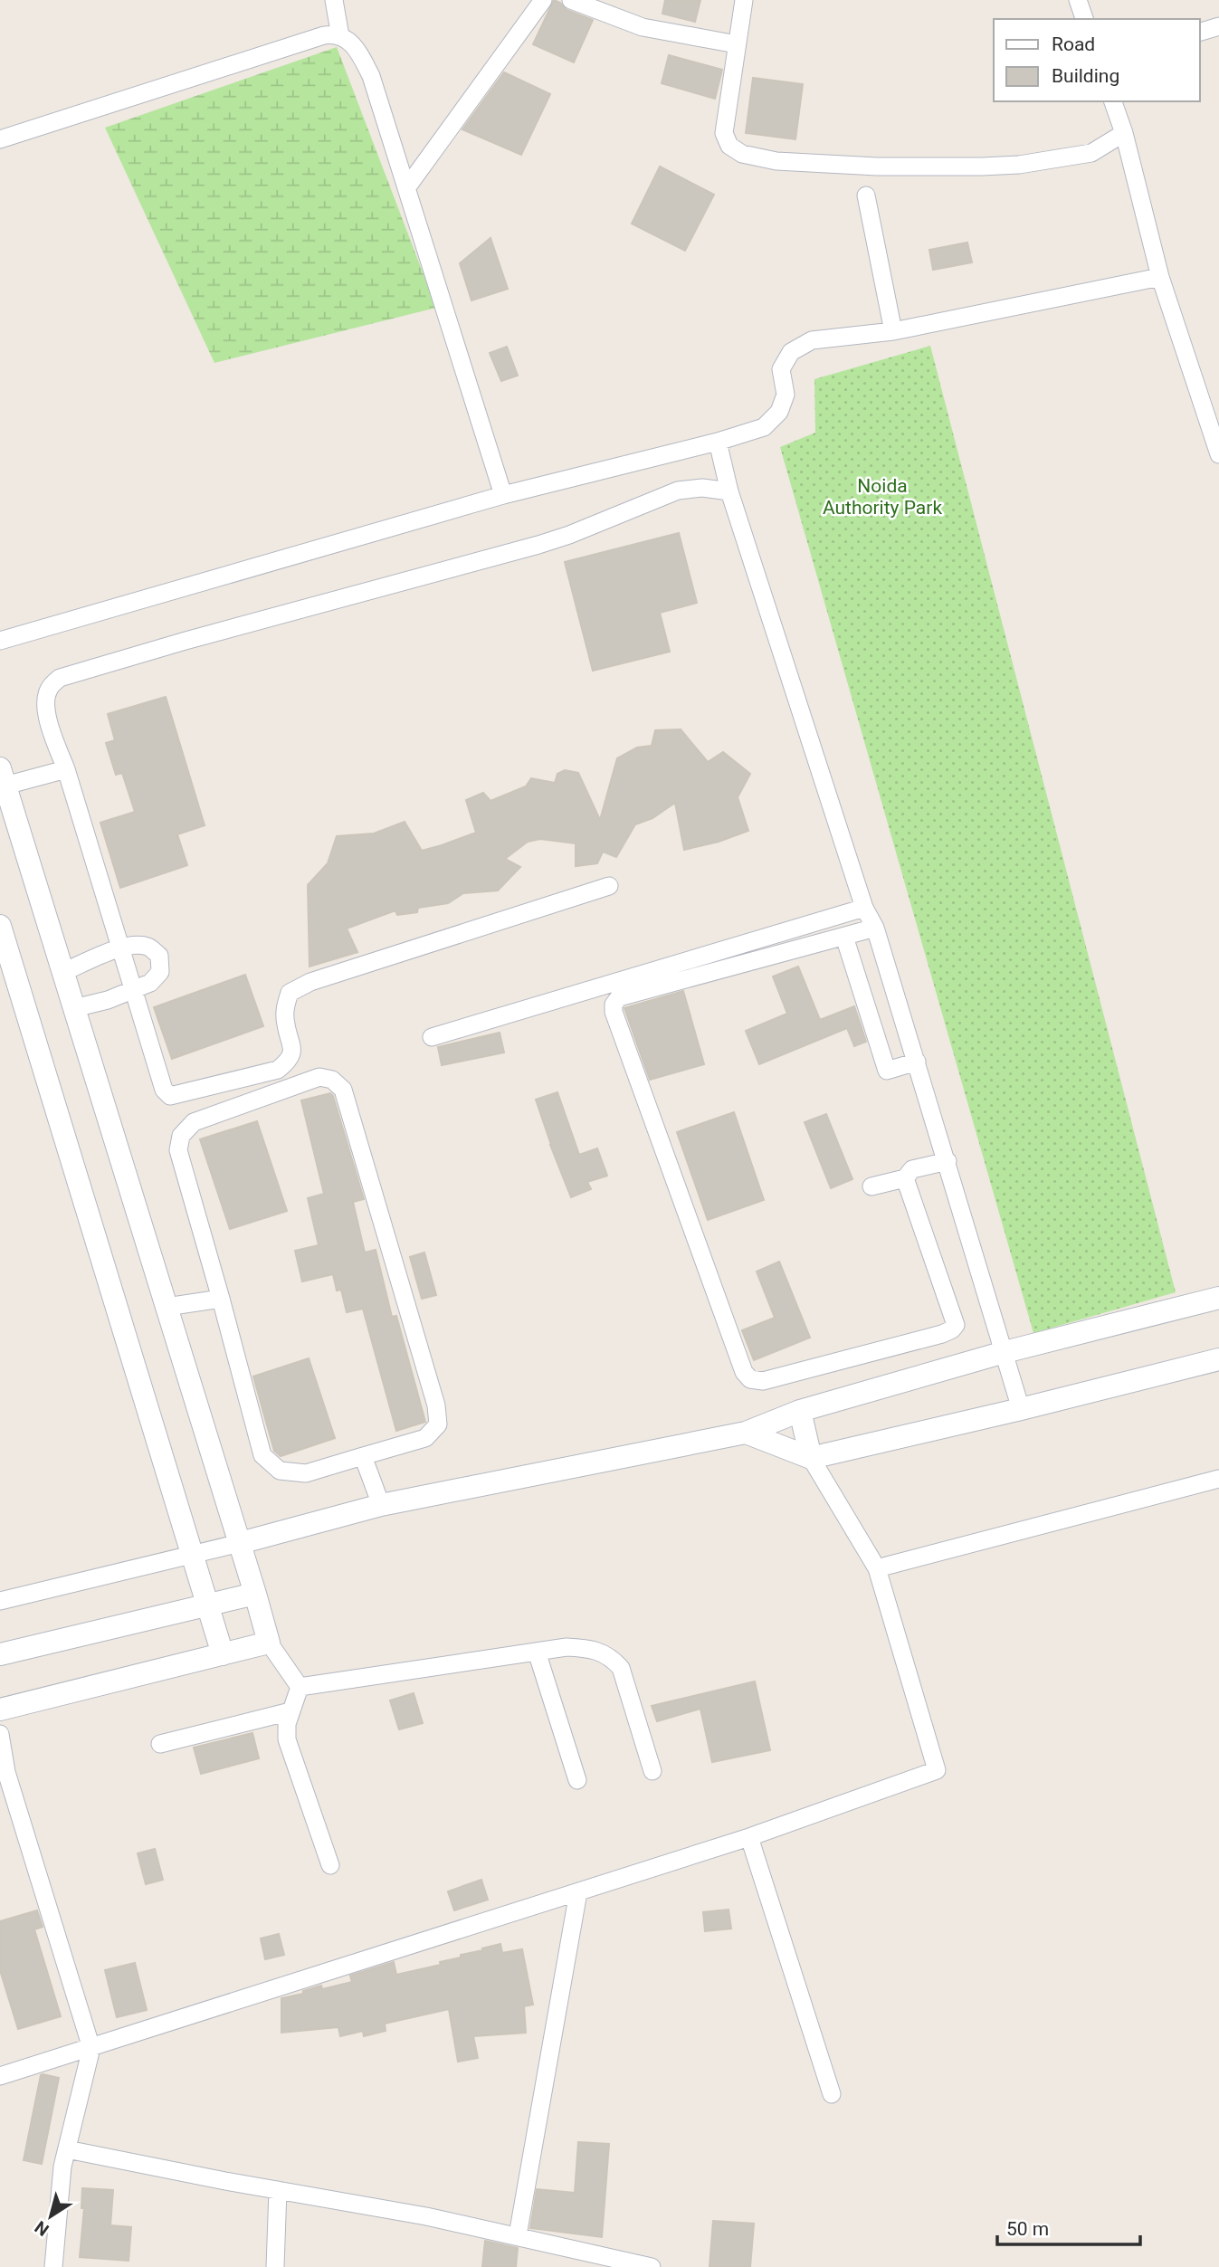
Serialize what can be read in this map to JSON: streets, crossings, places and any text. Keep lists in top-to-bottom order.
{
  "parks": ["Noida Authority Park"],
  "legend": ["Road", "Building"],
  "scale_bar": "50 m",
  "north": "bottom left"
}
